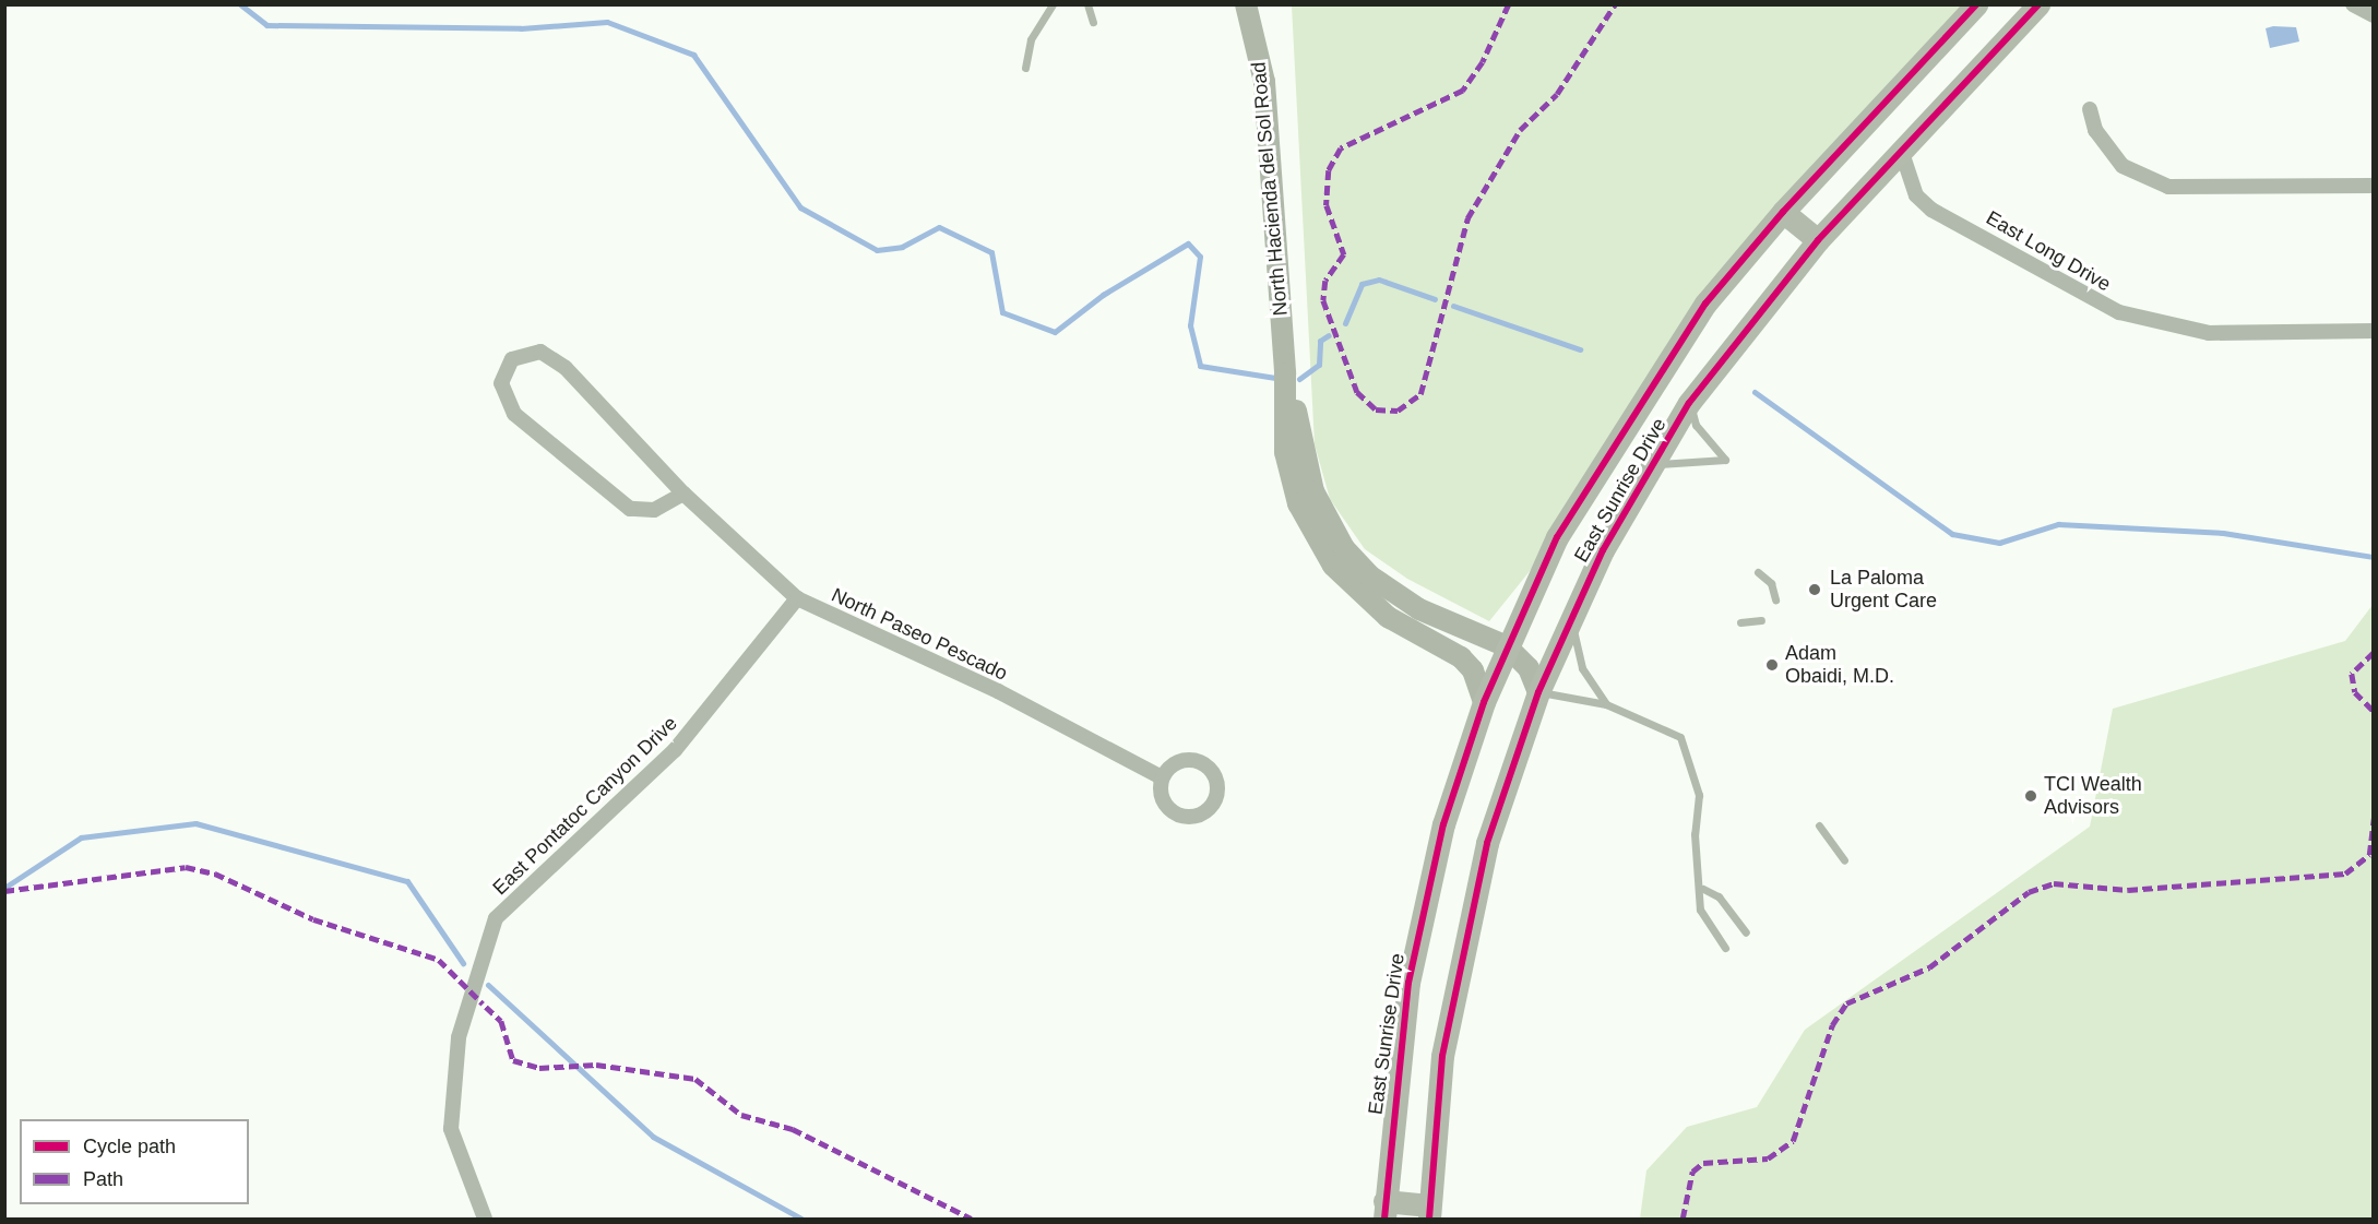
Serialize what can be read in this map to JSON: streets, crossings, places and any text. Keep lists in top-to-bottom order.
{
  "streets": {
    "main road": ["East Sunrise Drive"],
    "street": [
      "North Hacienda del Sol Road",
      "East Long Drive",
      "North Paseo Pescado",
      "East Pontatoc Canyon Drive"
    ]
  },
  "crossings": [
    ["North Hacienda del Sol Road", "East Sunrise Drive"],
    ["East Long Drive", "East Sunrise Drive"],
    ["North Paseo Pescado", "East Pontatoc Canyon Drive"]
  ],
  "places": ["La Paloma Urgent Care", "Adam Obaidi, M.D.", "TCI Wealth Advisors"],
  "legend": ["Cycle path", "Path"]
}
